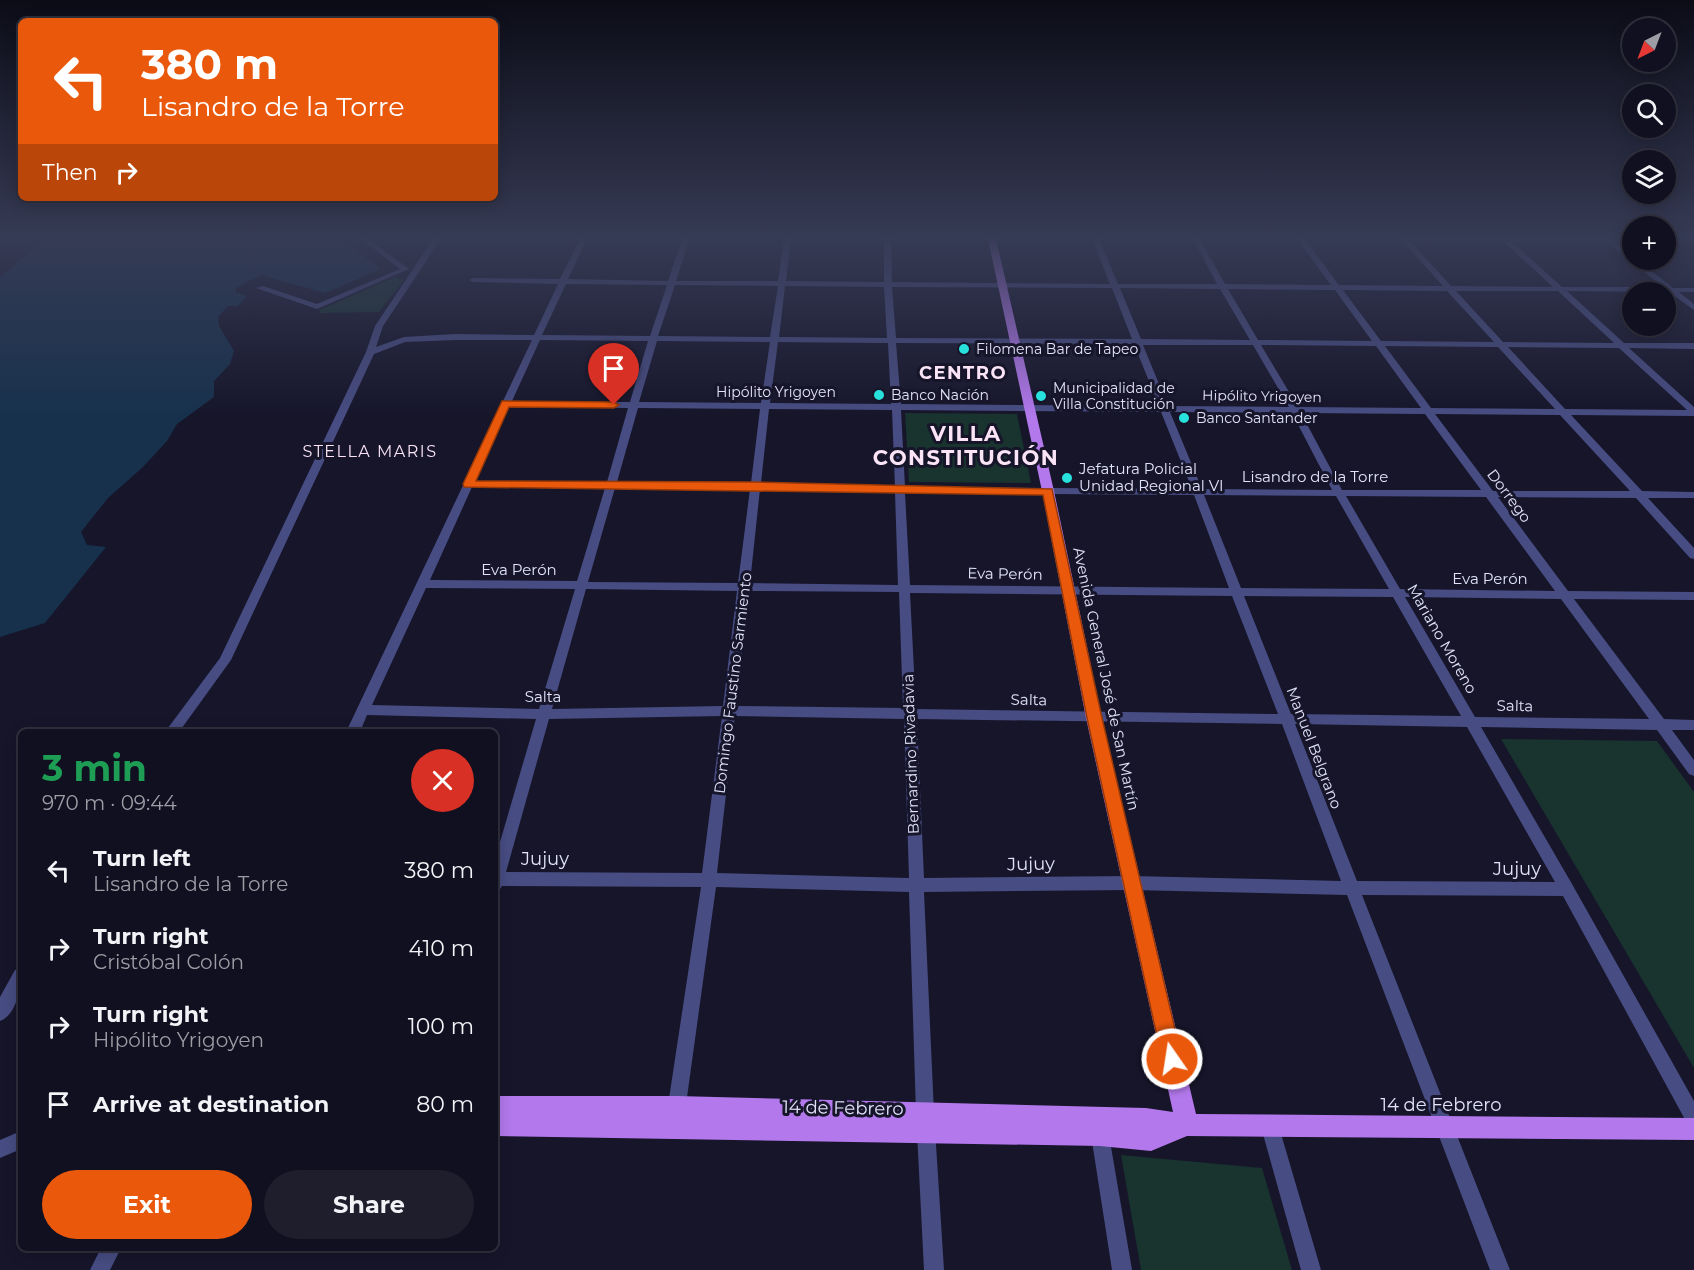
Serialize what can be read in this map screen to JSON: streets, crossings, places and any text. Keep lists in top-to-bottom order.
{
  "streets": {
    "main road": ["Avenida General José de San Martín", "14 de Febrero"],
    "street": [
      "Hipólito Yrigoyen",
      "Lisandro de la Torre",
      "Dorrego",
      "Eva Perón",
      "Mariano Moreno",
      "Domingo Faustino Sarmiento",
      "Salta",
      "Manuel Belgrano",
      "Bernardino Rivadavia",
      "Jujuy"
    ]
  },
  "crossings": [
    ["Hipólito Yrigoyen", "Dorrego"],
    ["Hipólito Yrigoyen", "Mariano Moreno"],
    ["Hipólito Yrigoyen", "Avenida General José de San Martín"],
    ["Hipólito Yrigoyen", "Domingo Faustino Sarmiento"],
    ["Hipólito Yrigoyen", "Manuel Belgrano"],
    ["Hipólito Yrigoyen", "Bernardino Rivadavia"],
    ["Lisandro de la Torre", "Dorrego"],
    ["Lisandro de la Torre", "Mariano Moreno"],
    ["Lisandro de la Torre", "Avenida General José de San Martín"],
    ["Lisandro de la Torre", "Domingo Faustino Sarmiento"],
    ["Lisandro de la Torre", "Manuel Belgrano"],
    ["Lisandro de la Torre", "Bernardino Rivadavia"],
    ["Dorrego", "Eva Perón"],
    ["Dorrego", "Salta"],
    ["Eva Perón", "Mariano Moreno"],
    ["Eva Perón", "Avenida General José de San Martín"],
    ["Eva Perón", "Domingo Faustino Sarmiento"],
    ["Eva Perón", "Manuel Belgrano"],
    ["Eva Perón", "Bernardino Rivadavia"],
    ["Mariano Moreno", "Salta"],
    ["Mariano Moreno", "Jujuy"],
    ["Avenida General José de San Martín", "Salta"],
    ["Avenida General José de San Martín", "Jujuy"],
    ["Avenida General José de San Martín", "14 de Febrero"],
    ["Domingo Faustino Sarmiento", "Salta"],
    ["Domingo Faustino Sarmiento", "Jujuy"],
    ["Domingo Faustino Sarmiento", "14 de Febrero"],
    ["Salta", "Manuel Belgrano"],
    ["Salta", "Bernardino Rivadavia"],
    ["Manuel Belgrano", "Jujuy"],
    ["Manuel Belgrano", "14 de Febrero"],
    ["Bernardino Rivadavia", "Jujuy"],
    ["Bernardino Rivadavia", "14 de Febrero"]
  ],
  "districts": ["CENTRO", "VILLA CONSTITUCIÓN", "STELLA MARIS"],
  "places": [
    "Filomena Bar de Tapeo",
    "Banco Nación",
    "Municipalidad de Villa Constitución",
    "Banco Santander",
    "Jefatura Policial Unidad Regional VI"
  ],
  "north": "bottom left",
  "page": {
    "map_buttons": ["+", "−"],
    "turn": ["380 m", "Lisandro de la Torre"],
    "then": "Then",
    "heading": ["3 min", "970 m · 09:44"],
    "list": [
      {
        "name": "Turn left",
        "note": "Lisandro de la Torre",
        "value": "380 m"
      },
      {
        "name": "Turn right",
        "note": "Cristóbal Colón",
        "value": "410 m"
      },
      {
        "name": "Turn right",
        "note": "Hipólito Yrigoyen",
        "value": "100 m"
      },
      {
        "name": "Arrive at destination",
        "value": "80 m"
      }
    ],
    "buttons": ["Exit", "Share"]
  }
}
